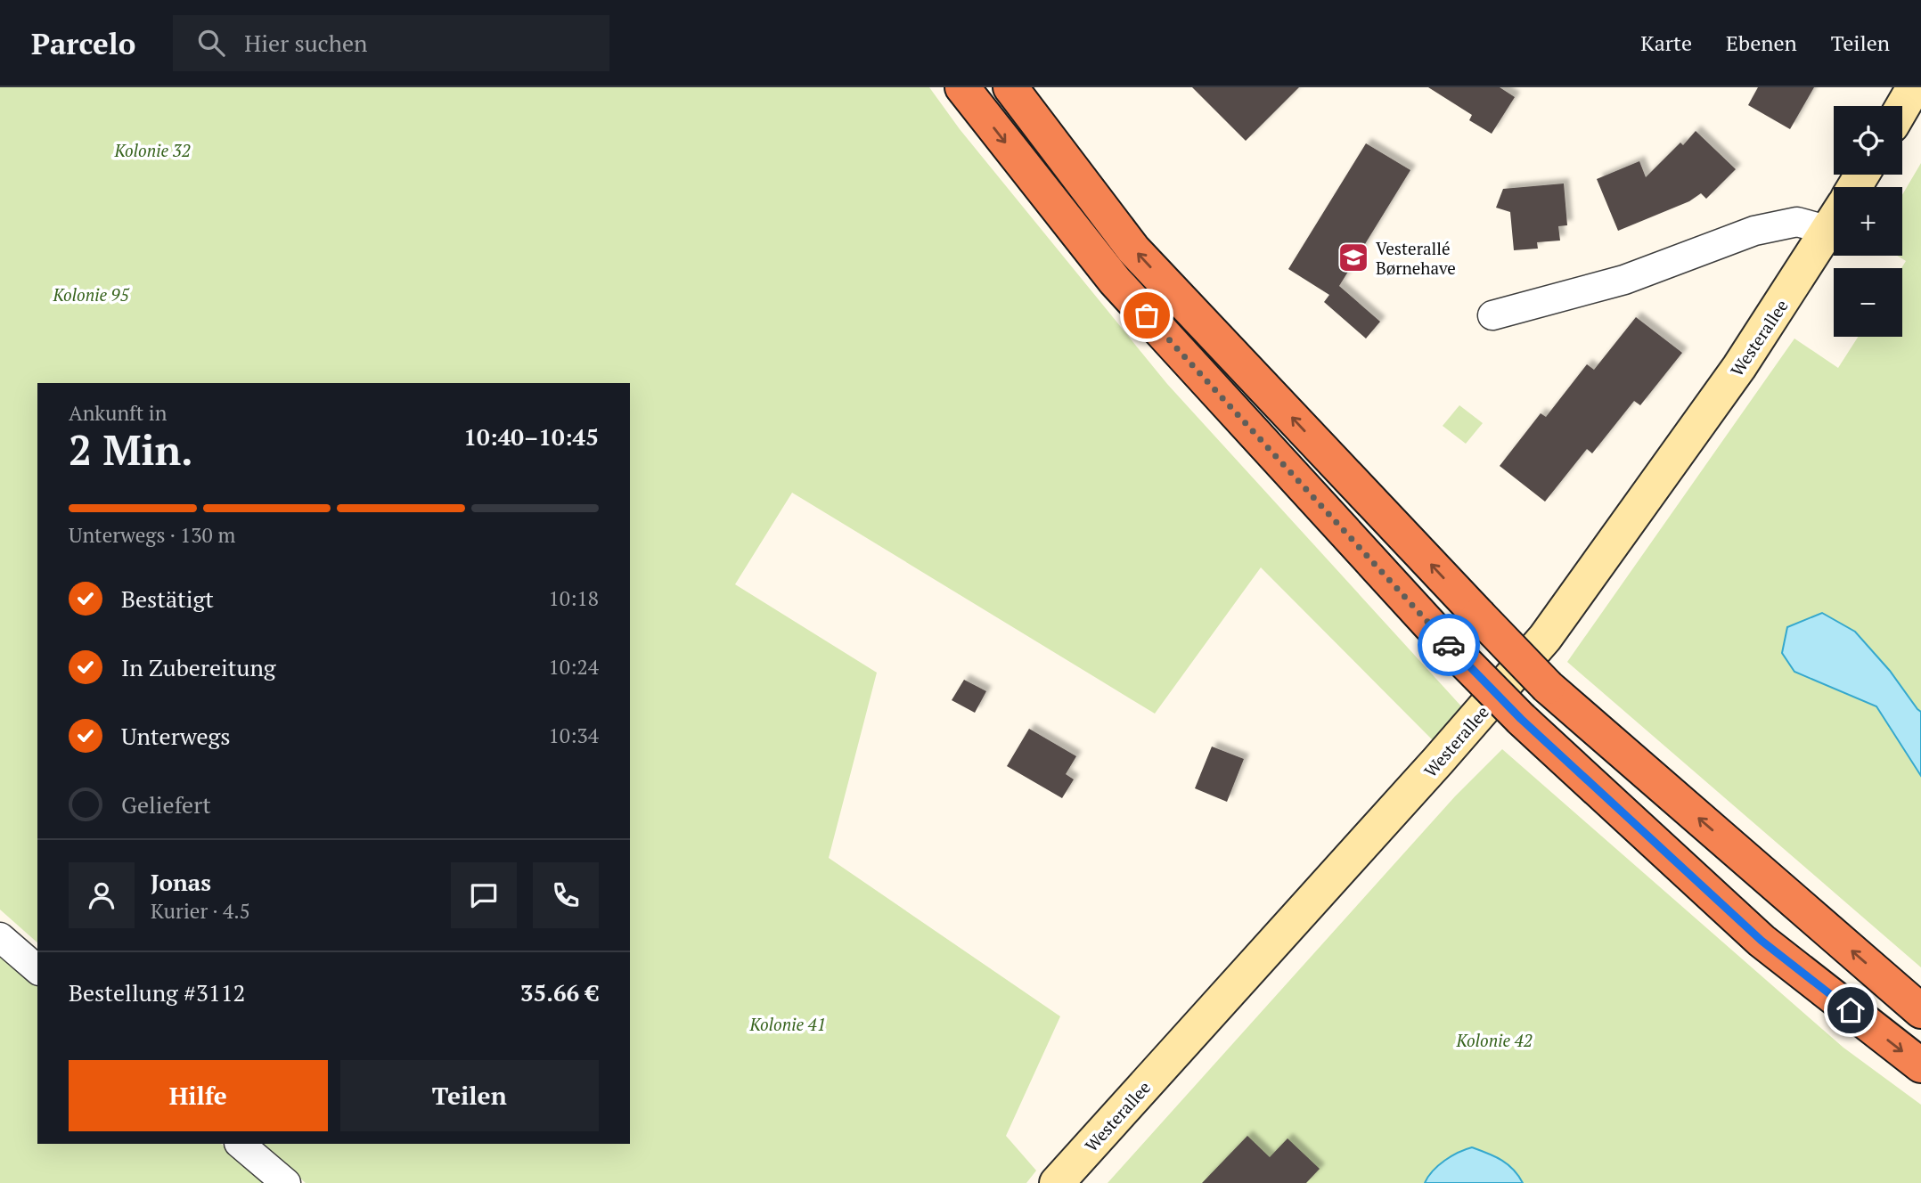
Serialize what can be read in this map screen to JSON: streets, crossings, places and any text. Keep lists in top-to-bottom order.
{
  "streets": {
    "street": ["Westerallee"]
  },
  "parks": [
    "Kolonie 32",
    "Kolonie 95",
    "Kolonie 41",
    "Kolonie 42"
  ],
  "places": {
    "school or university": ["Vesterallé Børnehave"]
  },
  "page": {
    "header": "Parcelo",
    "search": "Hier suchen",
    "nav": ["Karte", "Ebenen", "Teilen"],
    "map_buttons": ["+", "−"],
    "heading": ["2 Min.", "Ankunft in", "10:40–10:45"],
    "panel": [
      "Jonas",
      "Kurier · 4.5",
      "Bestellung #3112",
      "35.66 €"
    ],
    "bar": "Unterwegs · 130 m",
    "list": [
      ["Bestätigt", "10:18"],
      ["In Zubereitung", "10:24"],
      ["Unterwegs", "10:34"],
      "Geliefert"
    ],
    "buttons": ["Hilfe", "Teilen"]
  }
}
